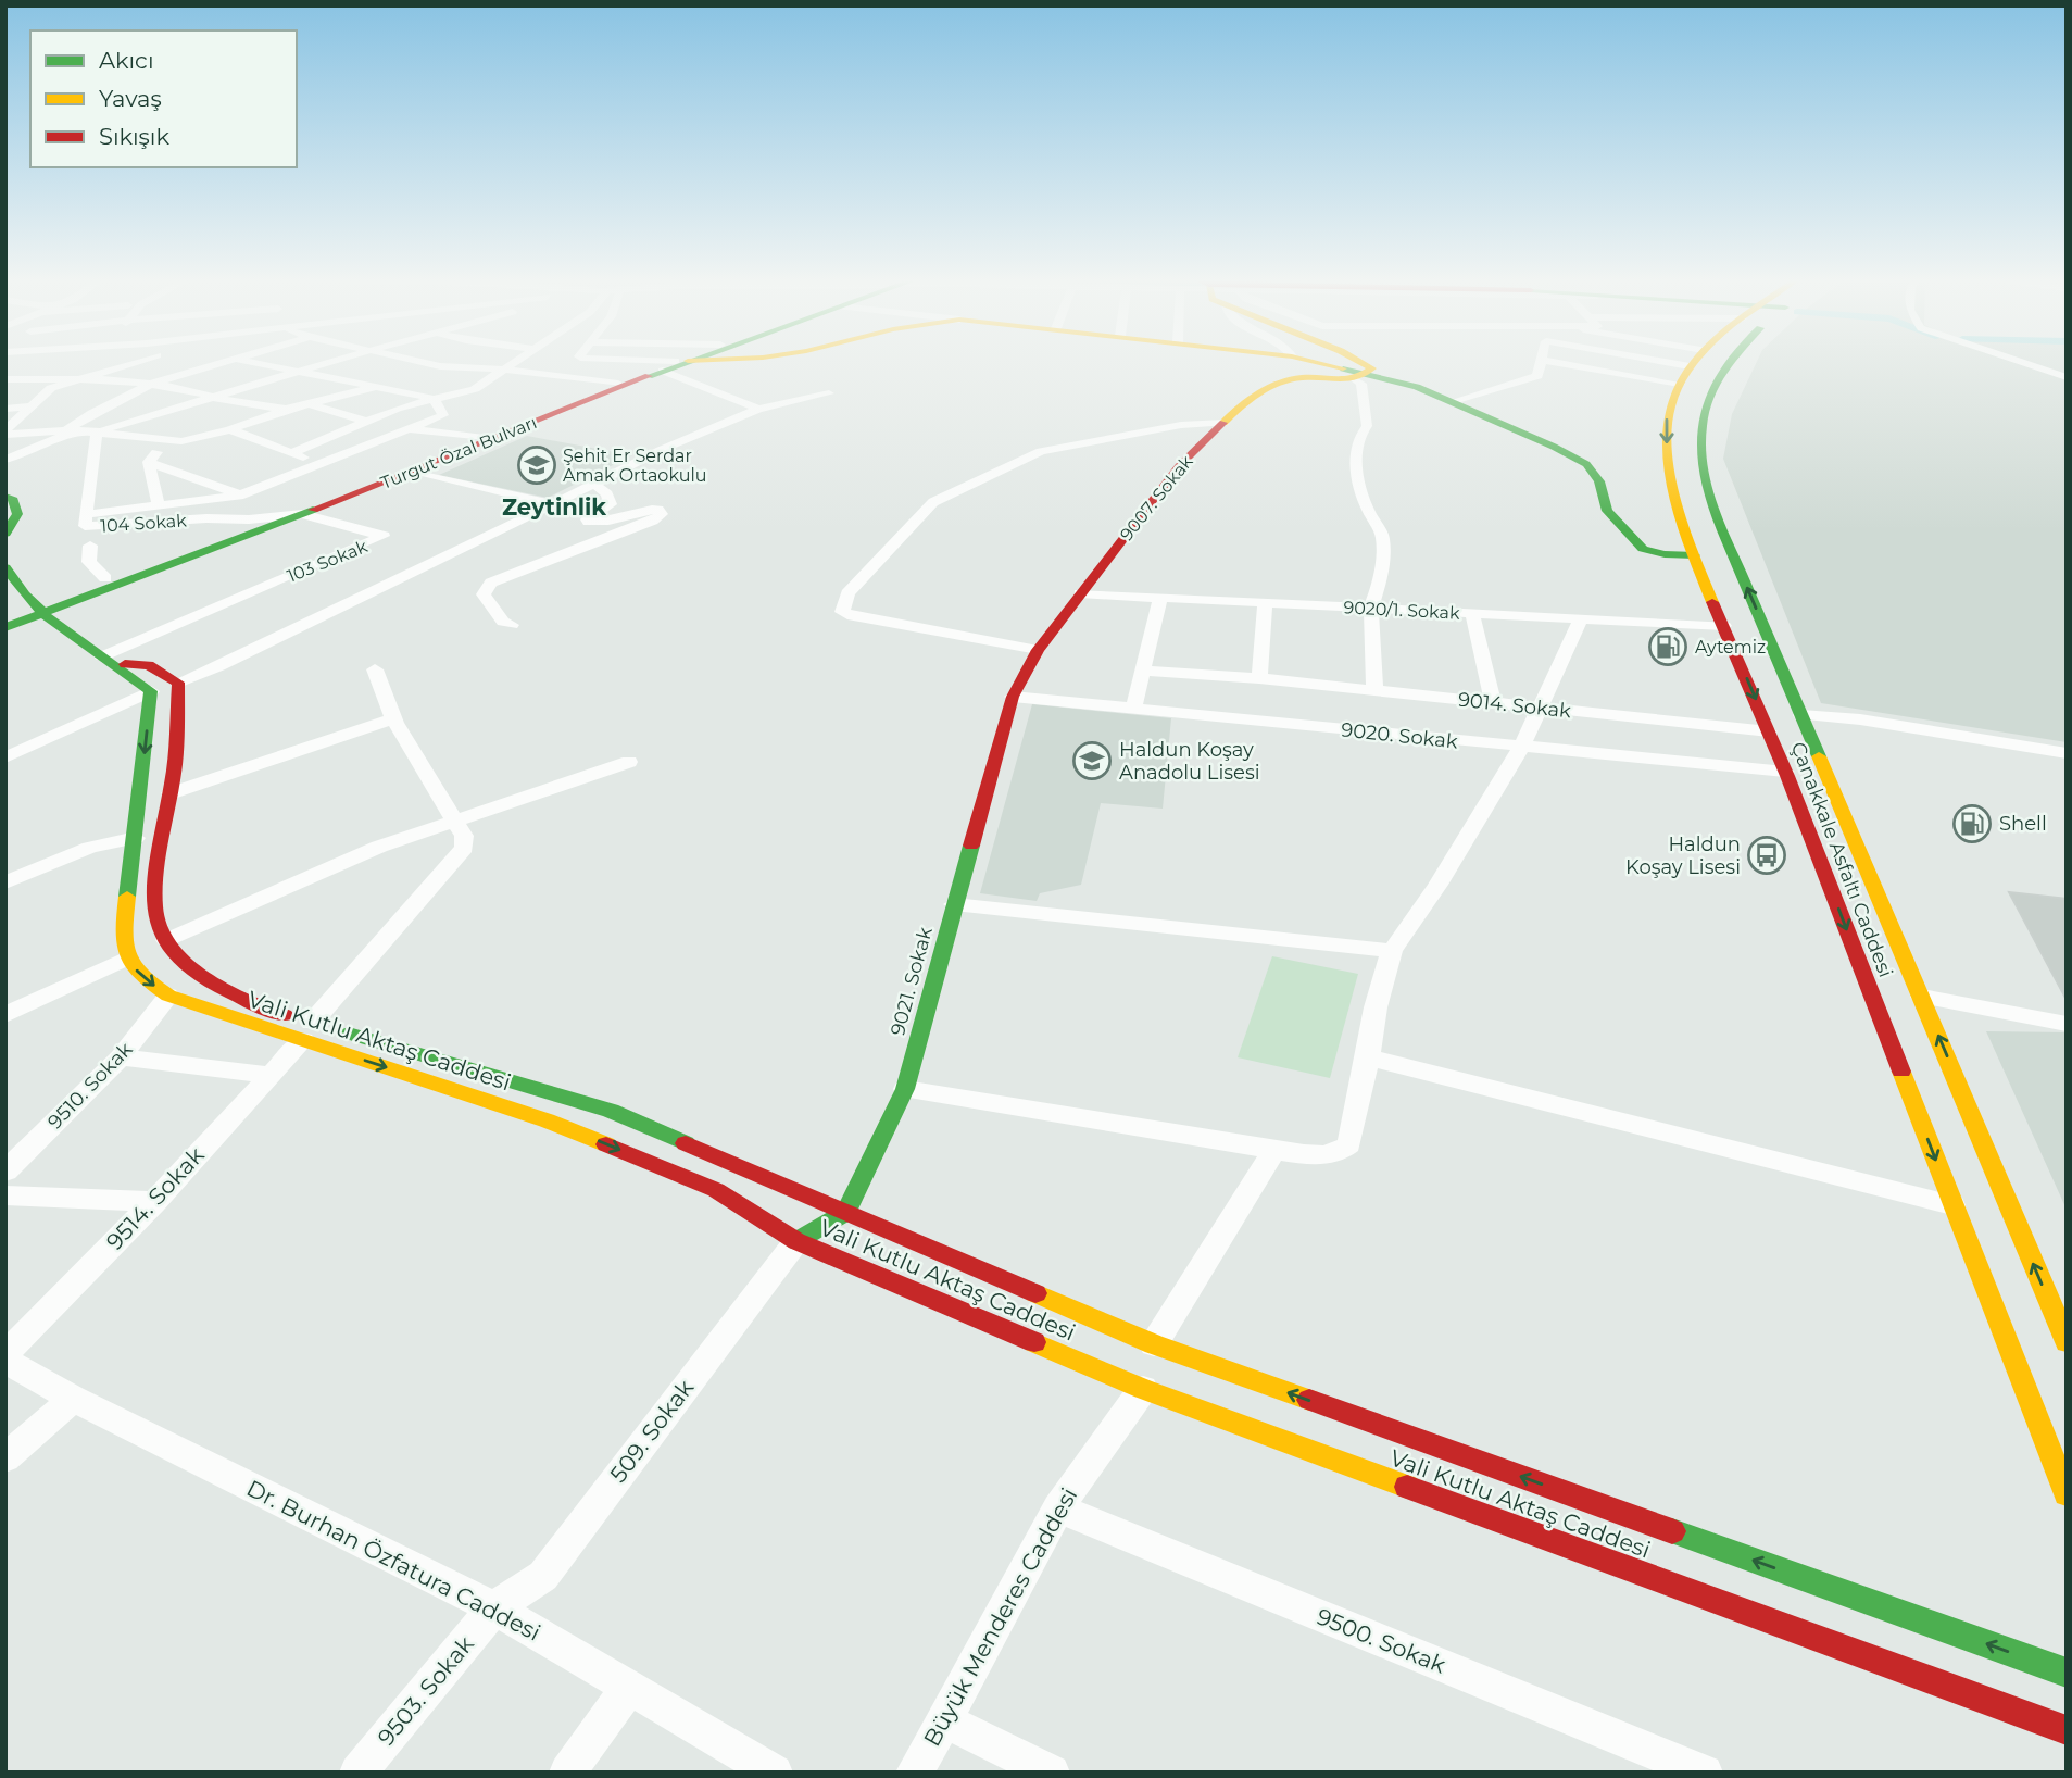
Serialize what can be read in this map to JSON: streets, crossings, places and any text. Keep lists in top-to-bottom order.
{
  "streets": {
    "main road": [
      "Turgut Özal Bulvarı",
      "9007. Sokak",
      "Çanakkale Asfaltı Caddesi",
      "9021. Sokak",
      "Vali Kutlu Aktaş Caddesi"
    ],
    "street": [
      "104 Sokak",
      "103 Sokak",
      "9020/1. Sokak",
      "9014. Sokak",
      "9020. Sokak",
      "9510. Sokak",
      "9514. Sokak",
      "509. Sokak",
      "Dr. Burhan Özfatura Caddesi",
      "Büyük Menderes Caddesi",
      "9500. Sokak",
      "9503. Sokak"
    ]
  },
  "crossings": [
    ["Turgut Özal Bulvarı", "103 Sokak"],
    ["9007. Sokak", "9020/1. Sokak"],
    ["9007. Sokak", "9020. Sokak"],
    ["9007. Sokak", "9021. Sokak"],
    ["104 Sokak", "103 Sokak"],
    ["9020/1. Sokak", "Çanakkale Asfaltı Caddesi"],
    ["9014. Sokak", "Çanakkale Asfaltı Caddesi"],
    ["9020. Sokak", "Çanakkale Asfaltı Caddesi"],
    ["9020. Sokak", "9021. Sokak"],
    ["9021. Sokak", "Vali Kutlu Aktaş Caddesi"],
    ["Vali Kutlu Aktaş Caddesi", "9510. Sokak"],
    ["Vali Kutlu Aktaş Caddesi", "9514. Sokak"],
    ["Vali Kutlu Aktaş Caddesi", "509. Sokak"],
    ["Vali Kutlu Aktaş Caddesi", "Büyük Menderes Caddesi"],
    ["509. Sokak", "Dr. Burhan Özfatura Caddesi"],
    ["509. Sokak", "9503. Sokak"],
    ["Dr. Burhan Özfatura Caddesi", "9503. Sokak"],
    ["Büyük Menderes Caddesi", "9500. Sokak"]
  ],
  "districts": ["Zeytinlik"],
  "places": {
    "school or university": ["Şehit Er Serdar Amak Ortaokulu", "Haldun Koşay Anadolu Lisesi"],
    "fuel station": ["Aytemiz", "Shell"],
    "bus stop": ["Haldun Koşay Lisesi"]
  },
  "legend": ["Akıcı", "Yavaş", "Sıkışık"]
}
